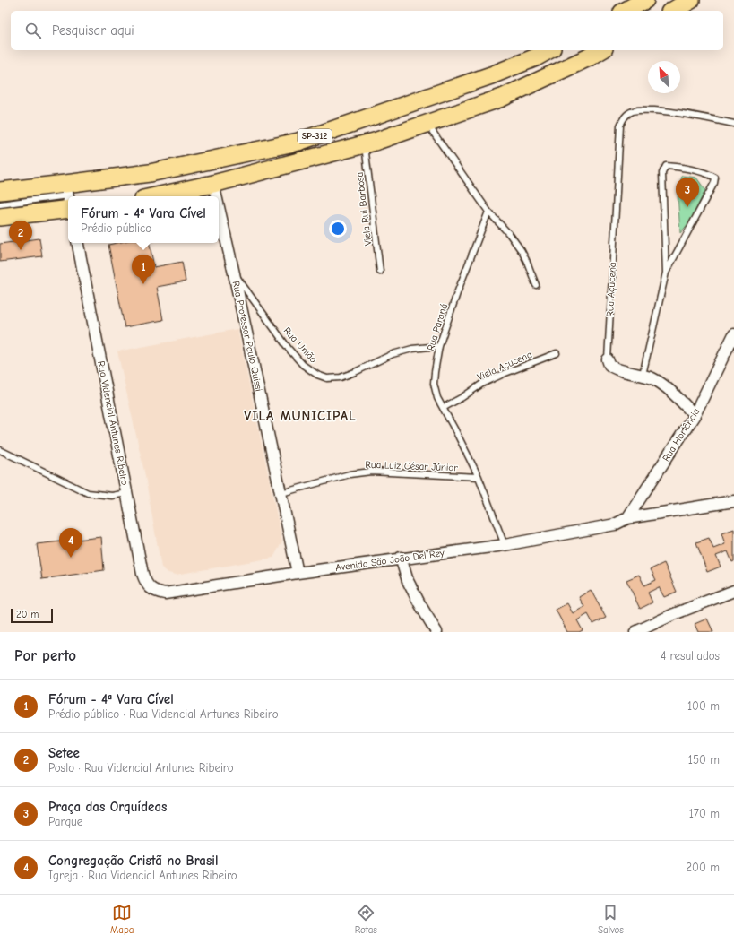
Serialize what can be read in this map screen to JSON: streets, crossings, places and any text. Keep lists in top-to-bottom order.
{
  "streets": {
    "main road": ["SP-312"],
    "street": [
      "Rua Açucena",
      "Rua Professor Paulo Quissi",
      "Rua Videncial Antunes Ribeiro",
      "Rua Hortência",
      "Avenida São João Del Rey"
    ],
    "lane": [
      "Viela Rui Barbosa",
      "Rua Paraná",
      "Rua União",
      "Viela Açucena",
      "Rua Luiz César Júnior"
    ]
  },
  "crossings": [
    ["SP-312", "Viela Rui Barbosa"],
    ["SP-312", "Rua Professor Paulo Quissi"],
    ["Rua Açucena", "Rua Hortência"],
    ["Rua Paraná", "Rua União"],
    ["Rua Paraná", "Viela Açucena"],
    ["Rua Paraná", "Rua Luiz César Júnior"],
    ["Rua Paraná", "Avenida São João Del Rey"],
    ["Rua Professor Paulo Quissi", "Rua União"],
    ["Rua Professor Paulo Quissi", "Rua Luiz César Júnior"],
    ["Rua Professor Paulo Quissi", "Avenida São João Del Rey"],
    ["Rua Videncial Antunes Ribeiro", "Avenida São João Del Rey"],
    ["Rua Hortência", "Avenida São João Del Rey"]
  ],
  "districts": ["VILA MUNICIPAL"],
  "scale_bar": "20 m",
  "north": "top left",
  "page": {
    "search": "Pesquisar aqui",
    "pins": [
      "3",
      "2",
      "1",
      "4"
    ],
    "popup": ["Fórum - 4ª Vara Cível", "Prédio público"],
    "scale": "20 m",
    "heading": ["Por perto", "4 resultados"],
    "list": [
      {
        "mark": "1",
        "name": "Fórum - 4ª Vara Cível",
        "note": "Prédio público · Rua Videncial Antunes Ribeiro",
        "value": "100 m"
      },
      {
        "mark": "2",
        "name": "Setee",
        "note": "Posto · Rua Videncial Antunes Ribeiro",
        "value": "150 m"
      },
      {
        "mark": "3",
        "name": "Praça das Orquídeas",
        "note": "Parque",
        "value": "170 m"
      },
      {
        "mark": "4",
        "name": "Congregação Cristã no Brasil",
        "note": "Igreja · Rua Videncial Antunes Ribeiro",
        "value": "200 m"
      }
    ],
    "nav": ["Mapa", "Rotas", "Salvos"]
  }
}
